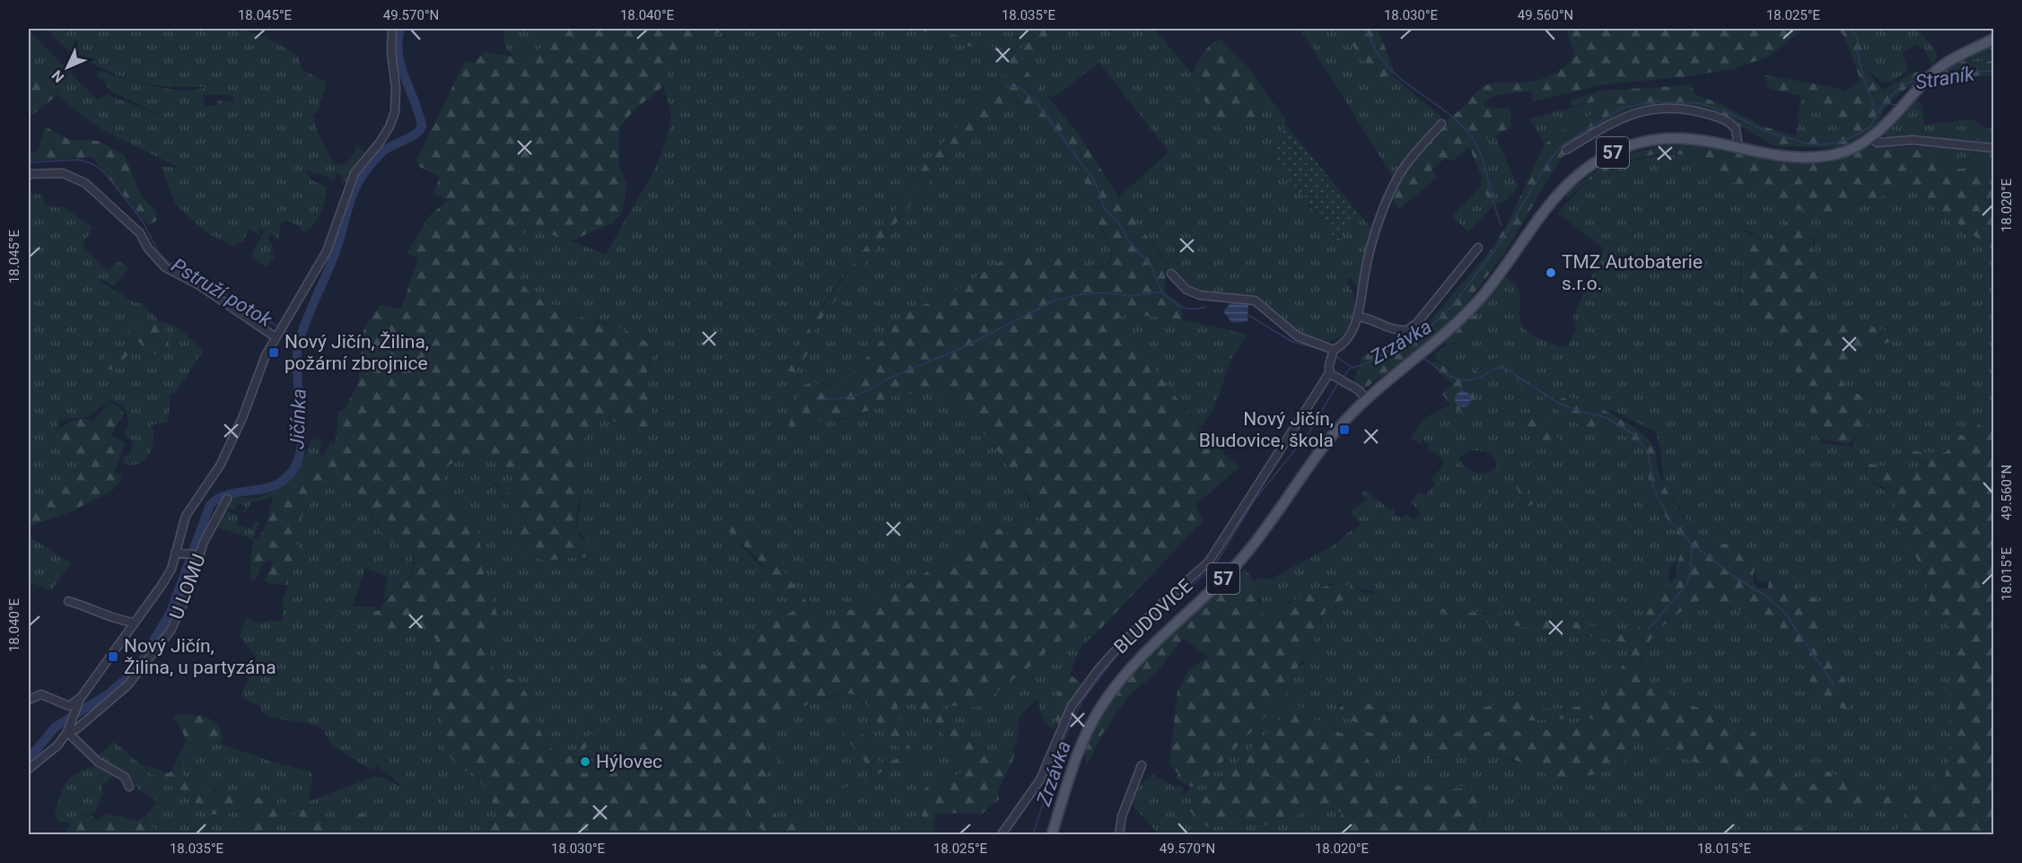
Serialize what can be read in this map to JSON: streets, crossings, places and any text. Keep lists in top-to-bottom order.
{
  "streets": {
    "main road": ["57"],
    "street": ["U LOMU", "BLUDOVICE"]
  },
  "water": [
    "Straník",
    "Pstruží potok",
    "Zrzávka",
    "Jičínka"
  ],
  "places": {
    "other": ["TMZ Autobaterie s.r.o.", "Hýlovec"],
    "transit": ["Nový Jičín, Žilina, požární zbrojnice", "Nový Jičín, Bludovice, škola", "Nový Jičín, Žilina, u partyzána"]
  },
  "north": "bottom left",
  "coordinates": [
    "18.045°E",
    "49.570°N",
    "18.040°E",
    "18.035°E",
    "18.030°E",
    "49.560°N",
    "18.025°E",
    "18.020°E",
    "18.015°E"
  ]
}
